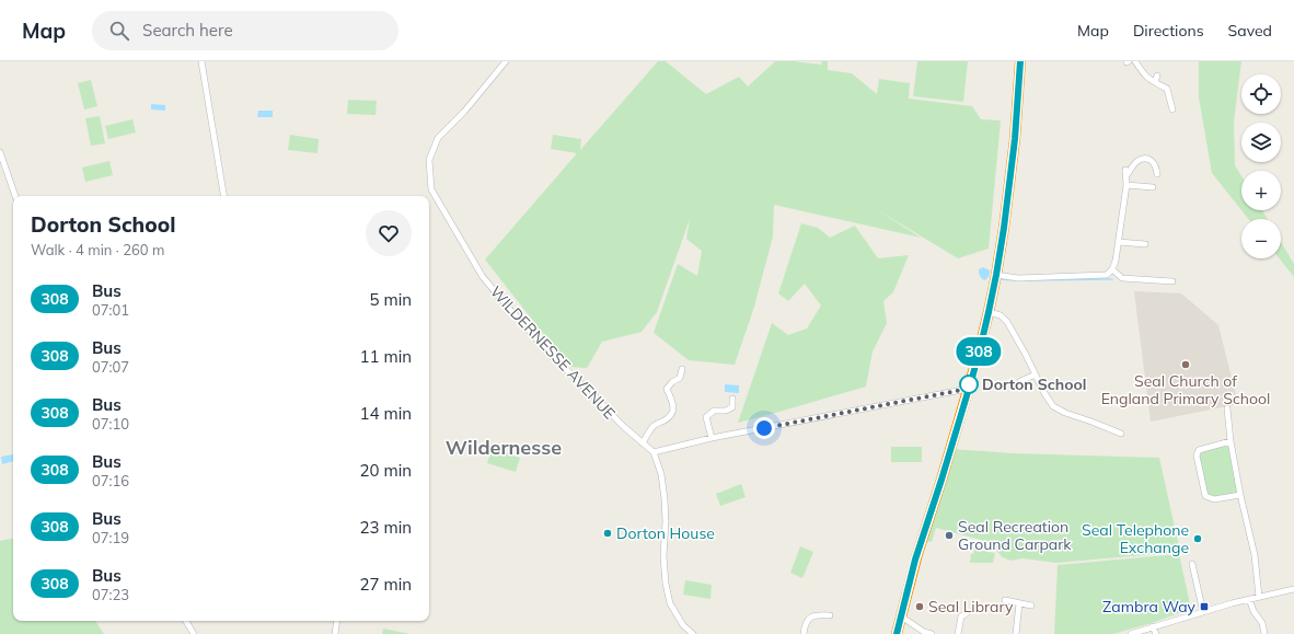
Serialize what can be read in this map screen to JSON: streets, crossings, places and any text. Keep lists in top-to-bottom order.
{
  "streets": {
    "street": ["WILDERNESSE AVENUE"]
  },
  "districts": ["Wildernesse"],
  "places": {
    "other": [
      "Seal Church of England Primary School",
      "Dorton School",
      "Dorton House",
      "Seal Recreation Ground Carpark",
      "Seal Telephone Exchange",
      "Seal Library"
    ],
    "transit": ["Zambra Way"]
  },
  "lines": ["bus line 308"],
  "page": {
    "header": "Map",
    "search": "Search here",
    "nav": ["Map", "Directions", "Saved"],
    "on_map": "308",
    "map_buttons": ["+", "−"],
    "heading": ["Dorton School", "Walk · 4 min · 260 m"],
    "list": [
      {
        "mark": "308",
        "name": "Bus",
        "note": "07:01",
        "value": "5 min"
      },
      {
        "mark": "308",
        "name": "Bus",
        "note": "07:07",
        "value": "11 min"
      },
      {
        "mark": "308",
        "name": "Bus",
        "note": "07:10",
        "value": "14 min"
      },
      {
        "mark": "308",
        "name": "Bus",
        "note": "07:16",
        "value": "20 min"
      },
      {
        "mark": "308",
        "name": "Bus",
        "note": "07:19",
        "value": "23 min"
      },
      {
        "mark": "308",
        "name": "Bus",
        "note": "07:23",
        "value": "27 min"
      }
    ]
  }
}
